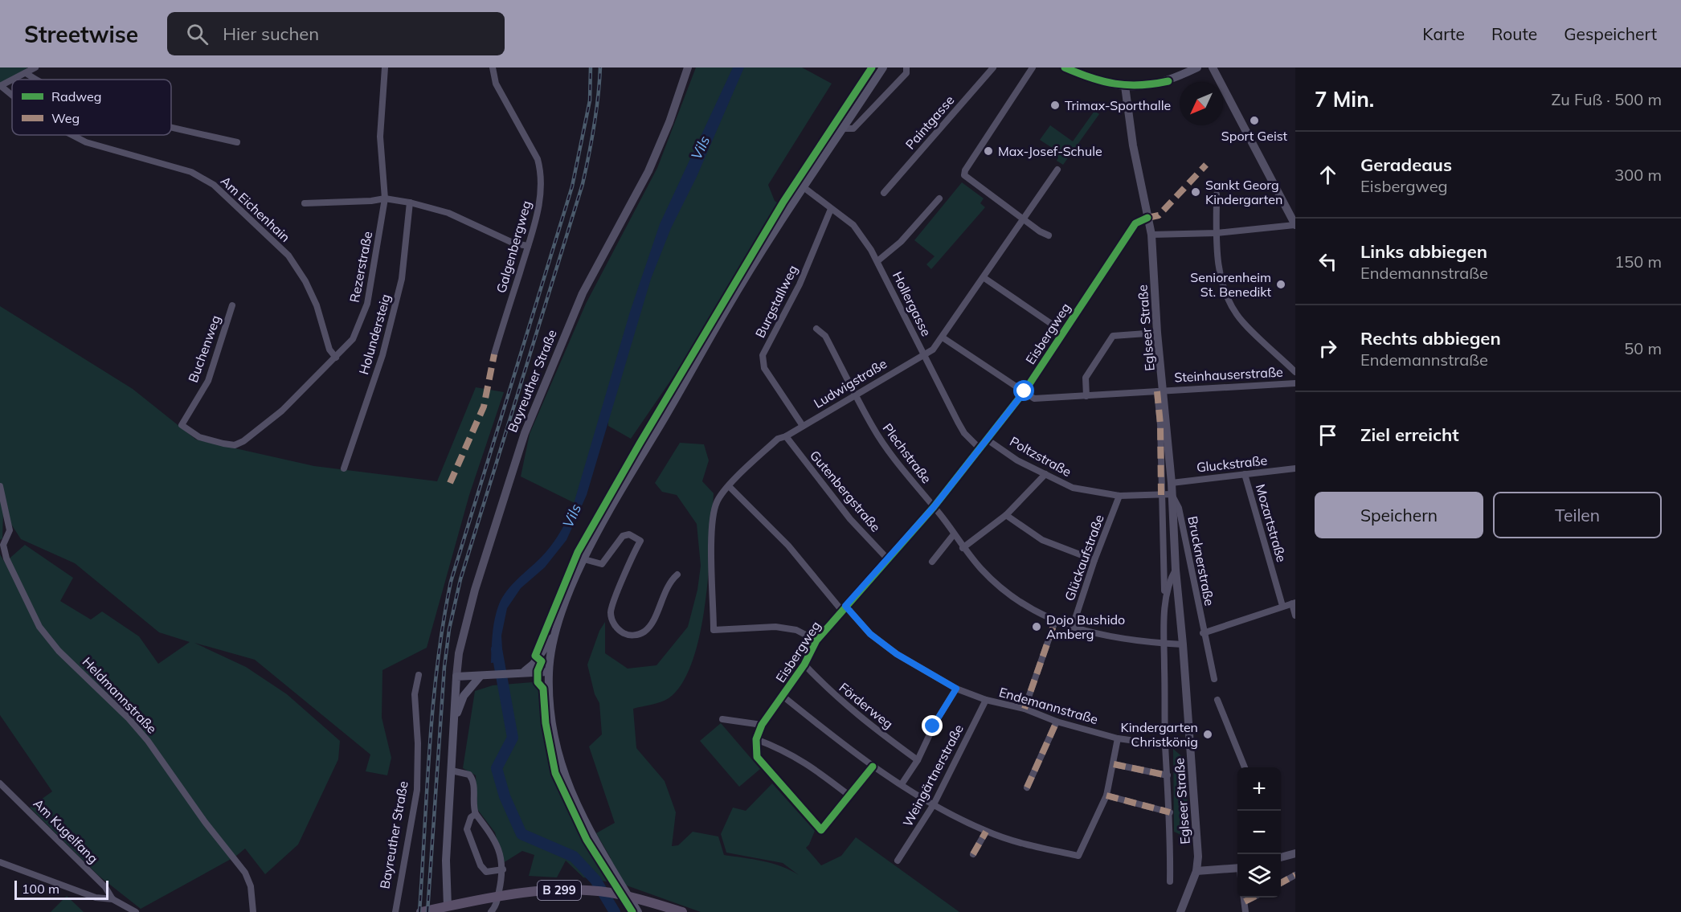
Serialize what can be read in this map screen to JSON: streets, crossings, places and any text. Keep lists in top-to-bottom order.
{
  "streets": {
    "main road": ["Bayreuther Straße", "B 299"],
    "street": [
      "Paintgasse",
      "Am Eichenhain",
      "Galgenbergweg",
      "Rezerstraße",
      "Burgstallweg",
      "Hollergasse",
      "Eglseer Straße",
      "Eisbergweg",
      "Holundersteig",
      "Buchenweg",
      "Steinhauserstraße",
      "Ludwigstraße",
      "Plechstraße",
      "Poltzstraße",
      "Gluckstraße",
      "Gutenbergstraße",
      "Mozartstraße",
      "Glückaufstraße",
      "Brucknerstraße",
      "Heldmannstraße",
      "Förderweg",
      "Endemannstraße",
      "Weingärtnerstraße",
      "Am Kugelfang"
    ]
  },
  "crossings": [
    ["Am Eichenhain", "Rezerstraße"],
    ["Rezerstraße", "Buchenweg"],
    ["Burgstallweg", "Hollergasse"],
    ["Burgstallweg", "Ludwigstraße"],
    ["Hollergasse", "Eisbergweg"],
    ["Hollergasse", "Ludwigstraße"],
    ["Eglseer Straße", "Eisbergweg"],
    ["Eglseer Straße", "Steinhauserstraße"],
    ["Eglseer Straße", "Plechstraße"],
    ["Eglseer Straße", "Poltzstraße"],
    ["Eglseer Straße", "Gluckstraße"],
    ["Eglseer Straße", "Brucknerstraße"],
    ["Eglseer Straße", "Endemannstraße"],
    ["Eisbergweg", "Steinhauserstraße"],
    ["Eisbergweg", "Ludwigstraße"],
    ["Eisbergweg", "Plechstraße"],
    ["Eisbergweg", "Poltzstraße"],
    ["Eisbergweg", "Gutenbergstraße"],
    ["Eisbergweg", "Förderweg"],
    ["Eisbergweg", "Endemannstraße"],
    ["Steinhauserstraße", "Ludwigstraße"],
    ["Bayreuther Straße", "B 299"],
    ["Ludwigstraße", "Plechstraße"],
    ["Ludwigstraße", "Gutenbergstraße"],
    ["Ludwigstraße", "Endemannstraße"],
    ["Plechstraße", "Glückaufstraße"],
    ["Poltzstraße", "Glückaufstraße"],
    ["Poltzstraße", "Brucknerstraße"],
    ["Gluckstraße", "Mozartstraße"],
    ["Endemannstraße", "Weingärtnerstraße"]
  ],
  "water": ["Vils"],
  "places": [
    "Trimax-Sporthalle",
    "Sport Geist",
    "Max-Josef-Schule",
    "Sankt Georg Kindergarten",
    "Seniorenheim St. Benedikt",
    "Dojo Bushido Amberg",
    "Kindergarten Christkönig"
  ],
  "legend": ["Radweg", "Weg"],
  "scale_bar": "100 m",
  "north": "bottom left",
  "page": {
    "header": "Streetwise",
    "search": "Hier suchen",
    "nav": ["Karte", "Route", "Gespeichert"],
    "heading": ["7 Min.", "Zu Fuß · 500 m"],
    "list": [
      ["Geradeaus", "Eisbergweg", "300 m"],
      ["Links abbiegen", "Endemannstraße", "150 m"],
      ["Rechts abbiegen", "Endemannstraße", "50 m"],
      "Ziel erreicht"
    ],
    "buttons": ["Speichern", "Teilen"],
    "map_buttons": ["+", "−"],
    "scale": "100 m"
  }
}
